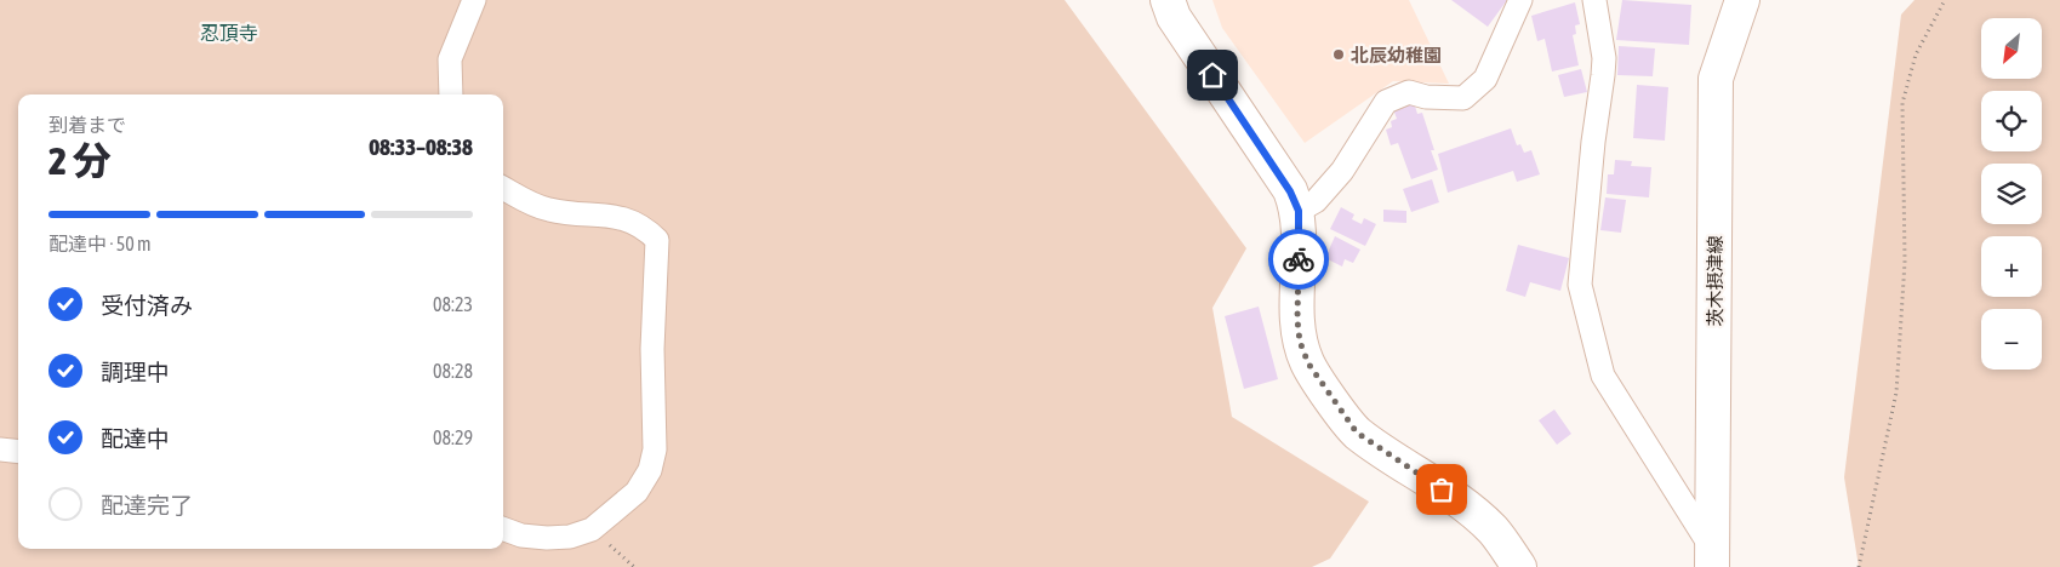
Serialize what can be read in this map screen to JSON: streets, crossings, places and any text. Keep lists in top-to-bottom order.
{
  "streets": {
    "main road": ["茨木摂津線"]
  },
  "districts": ["忍頂寺"],
  "places": ["北辰幼稚園"],
  "north": "bottom left",
  "page": {
    "map_buttons": ["+", "−"],
    "heading": ["2 分", "到着まで", "08:33–08:38"],
    "bar": "配達中 · 50 m",
    "list": [
      ["受付済み", "08:23"],
      ["調理中", "08:28"],
      ["配達中", "08:29"],
      "配達完了"
    ]
  }
}
